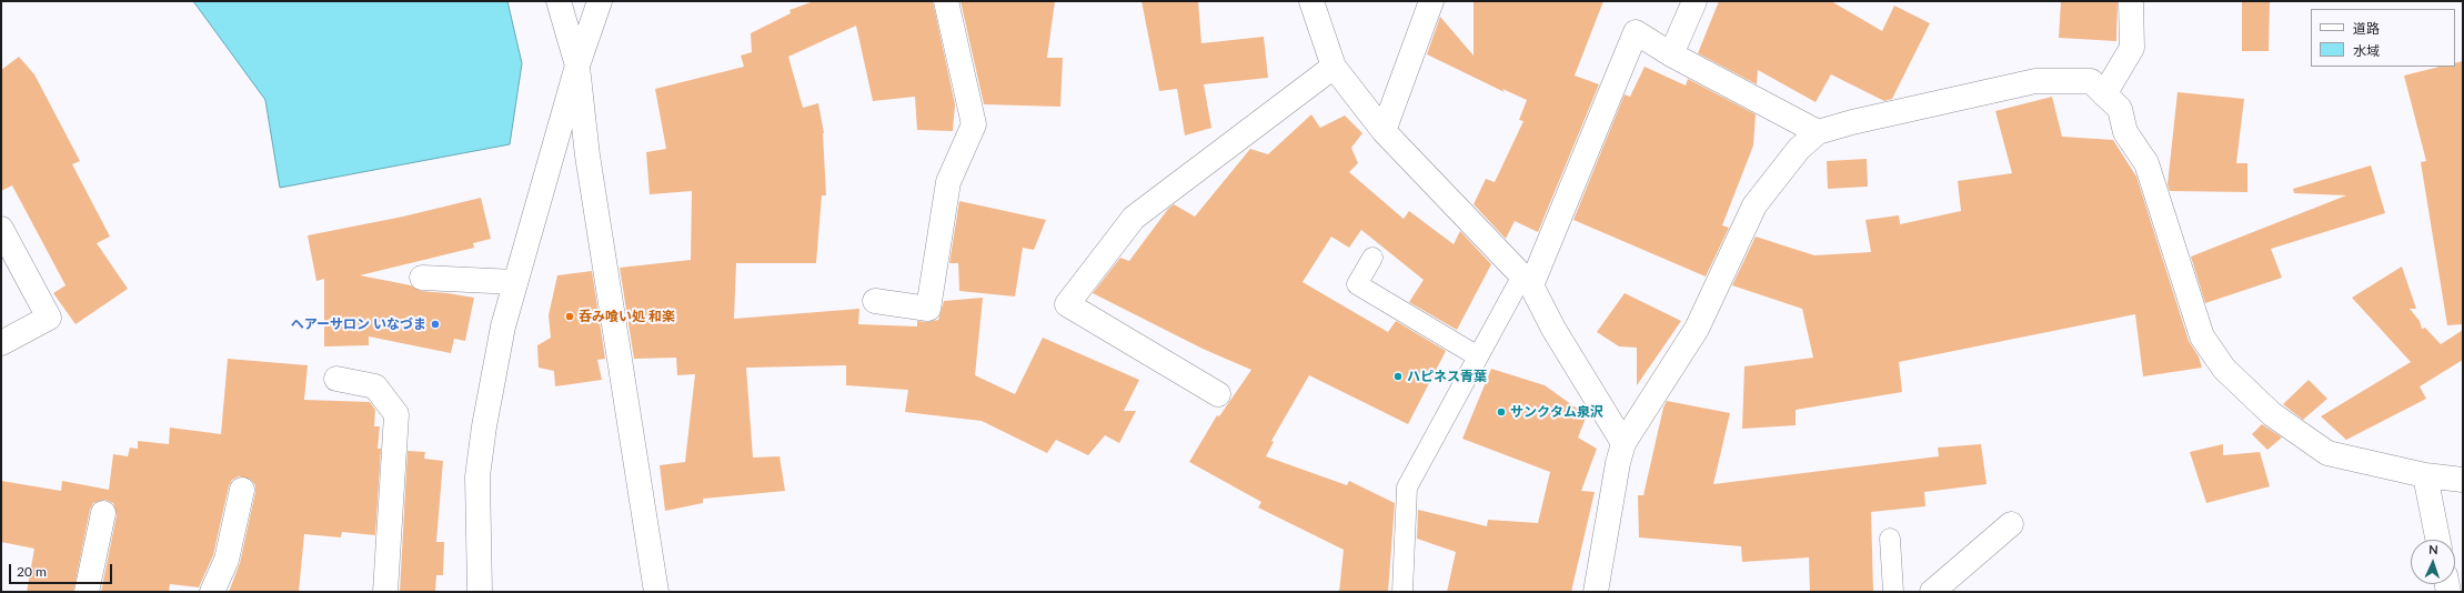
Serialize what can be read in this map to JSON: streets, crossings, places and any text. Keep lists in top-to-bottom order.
{
  "places": [
    "呑み喰い処 和楽",
    "ヘアーサロン いなづま",
    "ハピネス青葉",
    "サンクタム泉沢"
  ],
  "legend": ["道路", "水域"],
  "scale_bar": "20 m",
  "north": "top"
}
